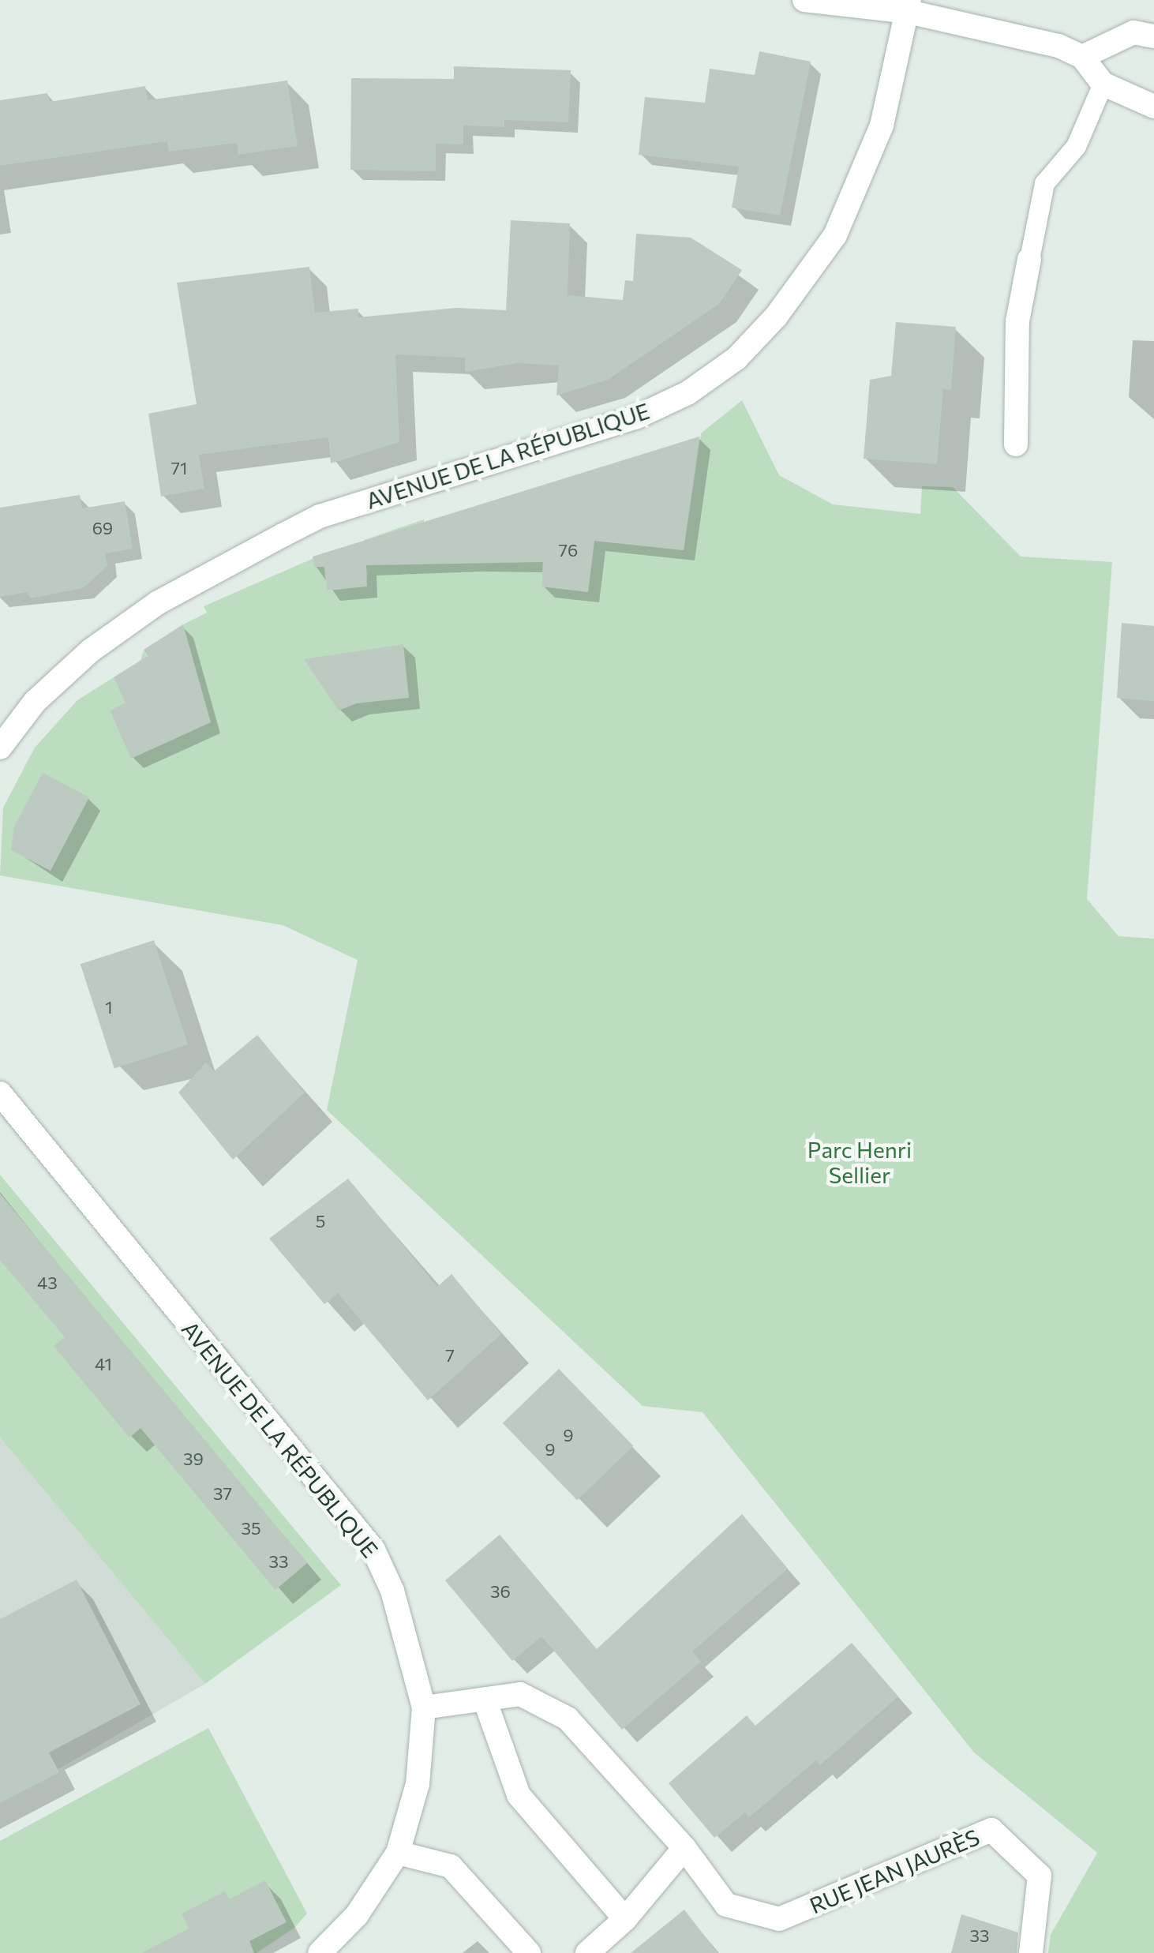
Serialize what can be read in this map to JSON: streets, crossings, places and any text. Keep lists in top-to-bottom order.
{
  "streets": {
    "street": ["AVENUE DE LA RÉPUBLIQUE", "RUE JEAN JAURÈS"]
  },
  "parks": ["Parc Henri Sellier"],
  "house_numbers": [
    "71",
    "69",
    "76",
    "1",
    "5",
    "43",
    "7",
    "41",
    "9",
    "9",
    "39",
    "37",
    "35",
    "33",
    "36",
    "33"
  ]
}
